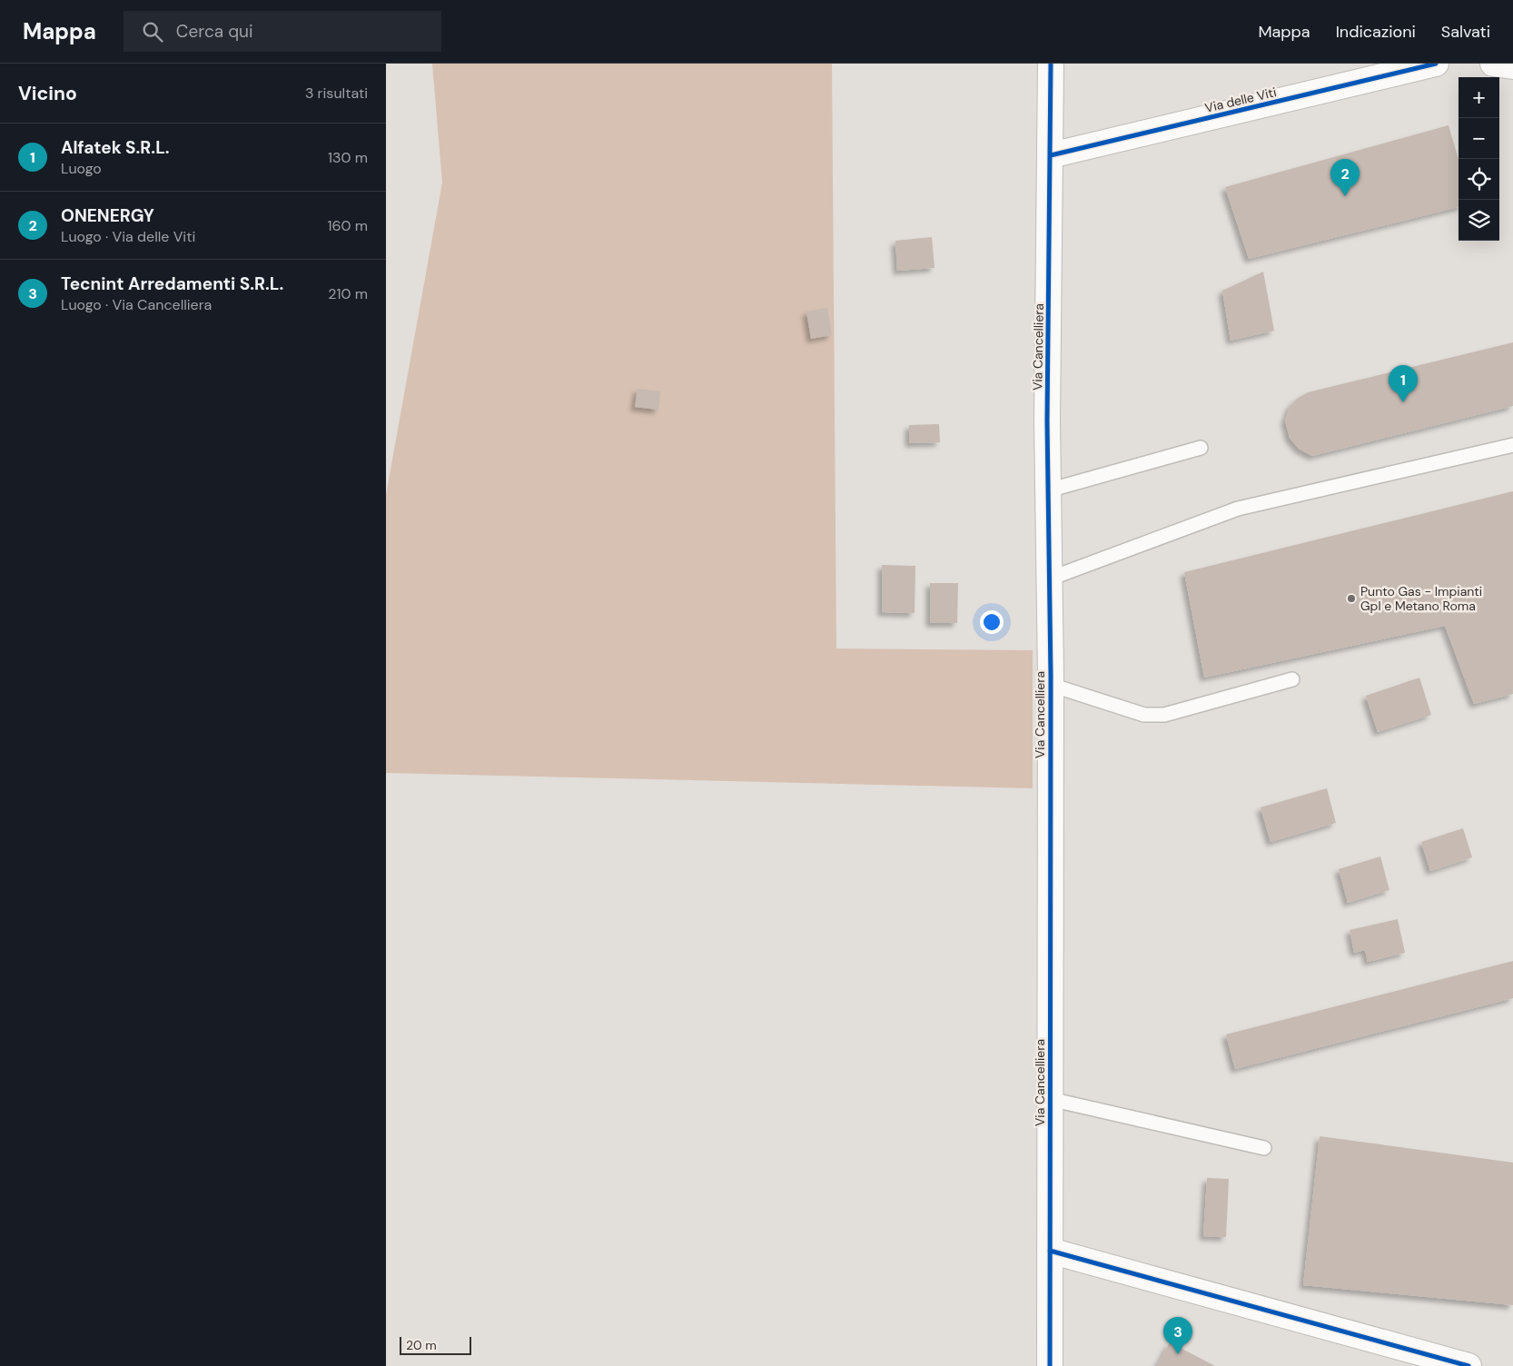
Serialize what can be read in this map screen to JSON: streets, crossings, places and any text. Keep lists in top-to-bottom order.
{
  "streets": {
    "street": ["Via delle Viti", "Via Cancelliera"]
  },
  "crossings": [
    ["Via delle Viti", "Via Cancelliera"]
  ],
  "places": ["Punto Gas - Impianti Gpl e Metano Roma"],
  "scale_bar": "20 m",
  "page": {
    "header": "Mappa",
    "search": "Cerca qui",
    "nav": ["Mappa", "Indicazioni", "Salvati"],
    "heading": ["Vicino", "3 risultati"],
    "map_buttons": ["+", "−"],
    "list": [
      {
        "mark": "1",
        "name": "Alfatek S.R.L.",
        "note": "Luogo",
        "value": "130 m"
      },
      {
        "mark": "2",
        "name": "ONENERGY",
        "note": "Luogo · Via delle Viti",
        "value": "160 m"
      },
      {
        "mark": "3",
        "name": "Tecnint Arredamenti S.R.L.",
        "note": "Luogo · Via Cancelliera",
        "value": "210 m"
      }
    ],
    "pins": ["2", "1", "3"],
    "scale": "20 m"
  }
}
